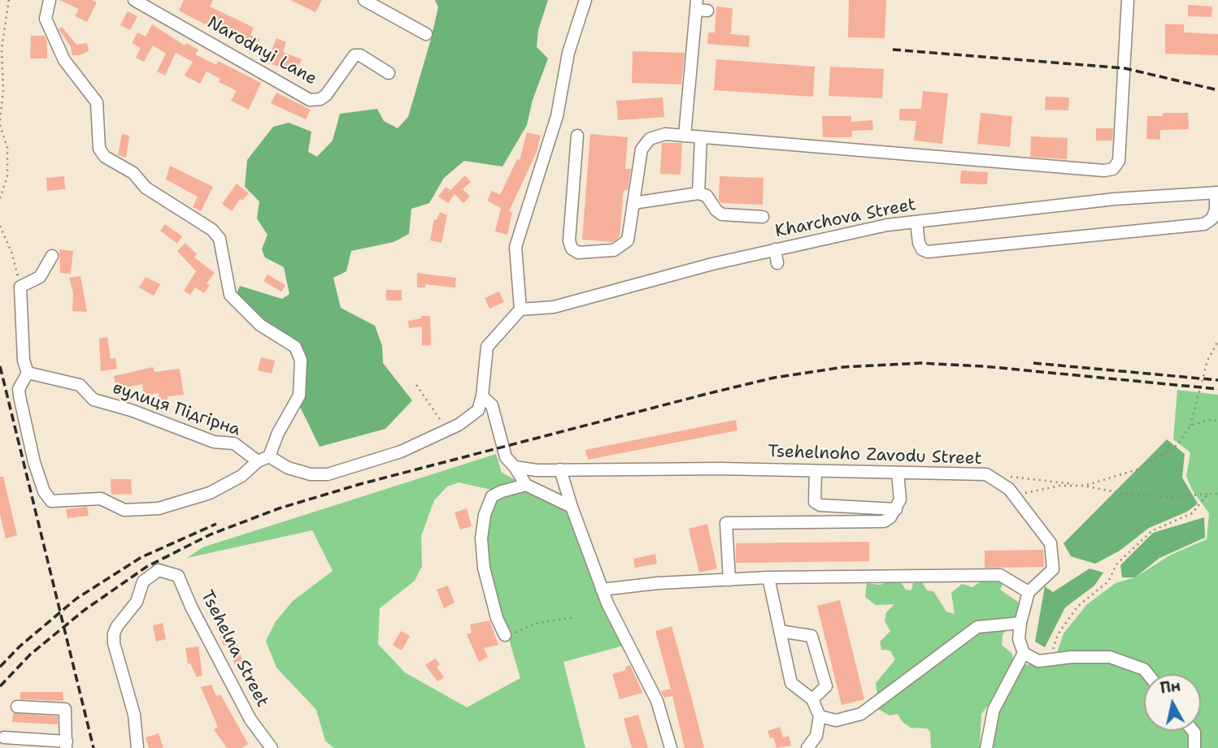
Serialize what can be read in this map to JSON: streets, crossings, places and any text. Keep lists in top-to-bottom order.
{
  "streets": {
    "street": [
      "Narodnyi Lane",
      "Kharchova Street",
      "вулиця Підгірна",
      "Tsehelnoho Zavodu Street",
      "Tsehelna Street"
    ]
  },
  "north": "top"
}
